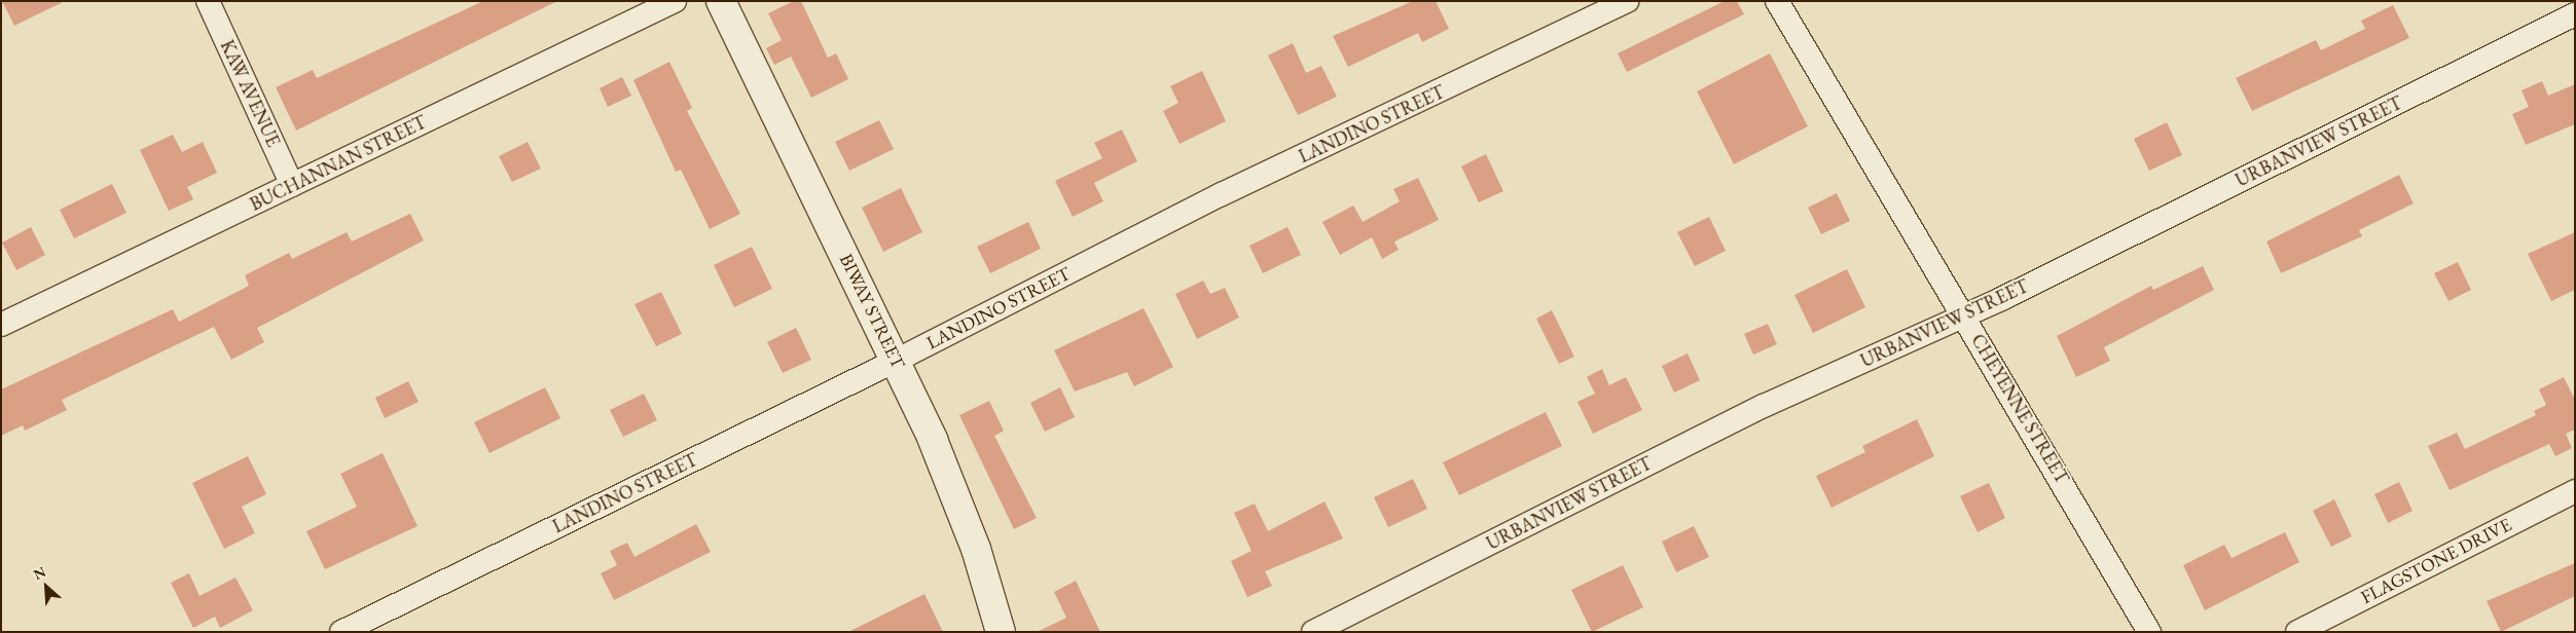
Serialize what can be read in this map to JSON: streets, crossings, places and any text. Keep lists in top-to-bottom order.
{
  "streets": {
    "street": [
      "KAW AVENUE",
      "LANDINO STREET",
      "URBANVIEW STREET",
      "BUCHANNAN STREET",
      "BIWAY STREET",
      "CHEYENNE STREET",
      "FLAGSTONE DRIVE"
    ]
  },
  "crossings": [
    ["KAW AVENUE", "BUCHANNAN STREET"],
    ["LANDINO STREET", "BIWAY STREET"],
    ["URBANVIEW STREET", "CHEYENNE STREET"]
  ],
  "north": "top left"
}
